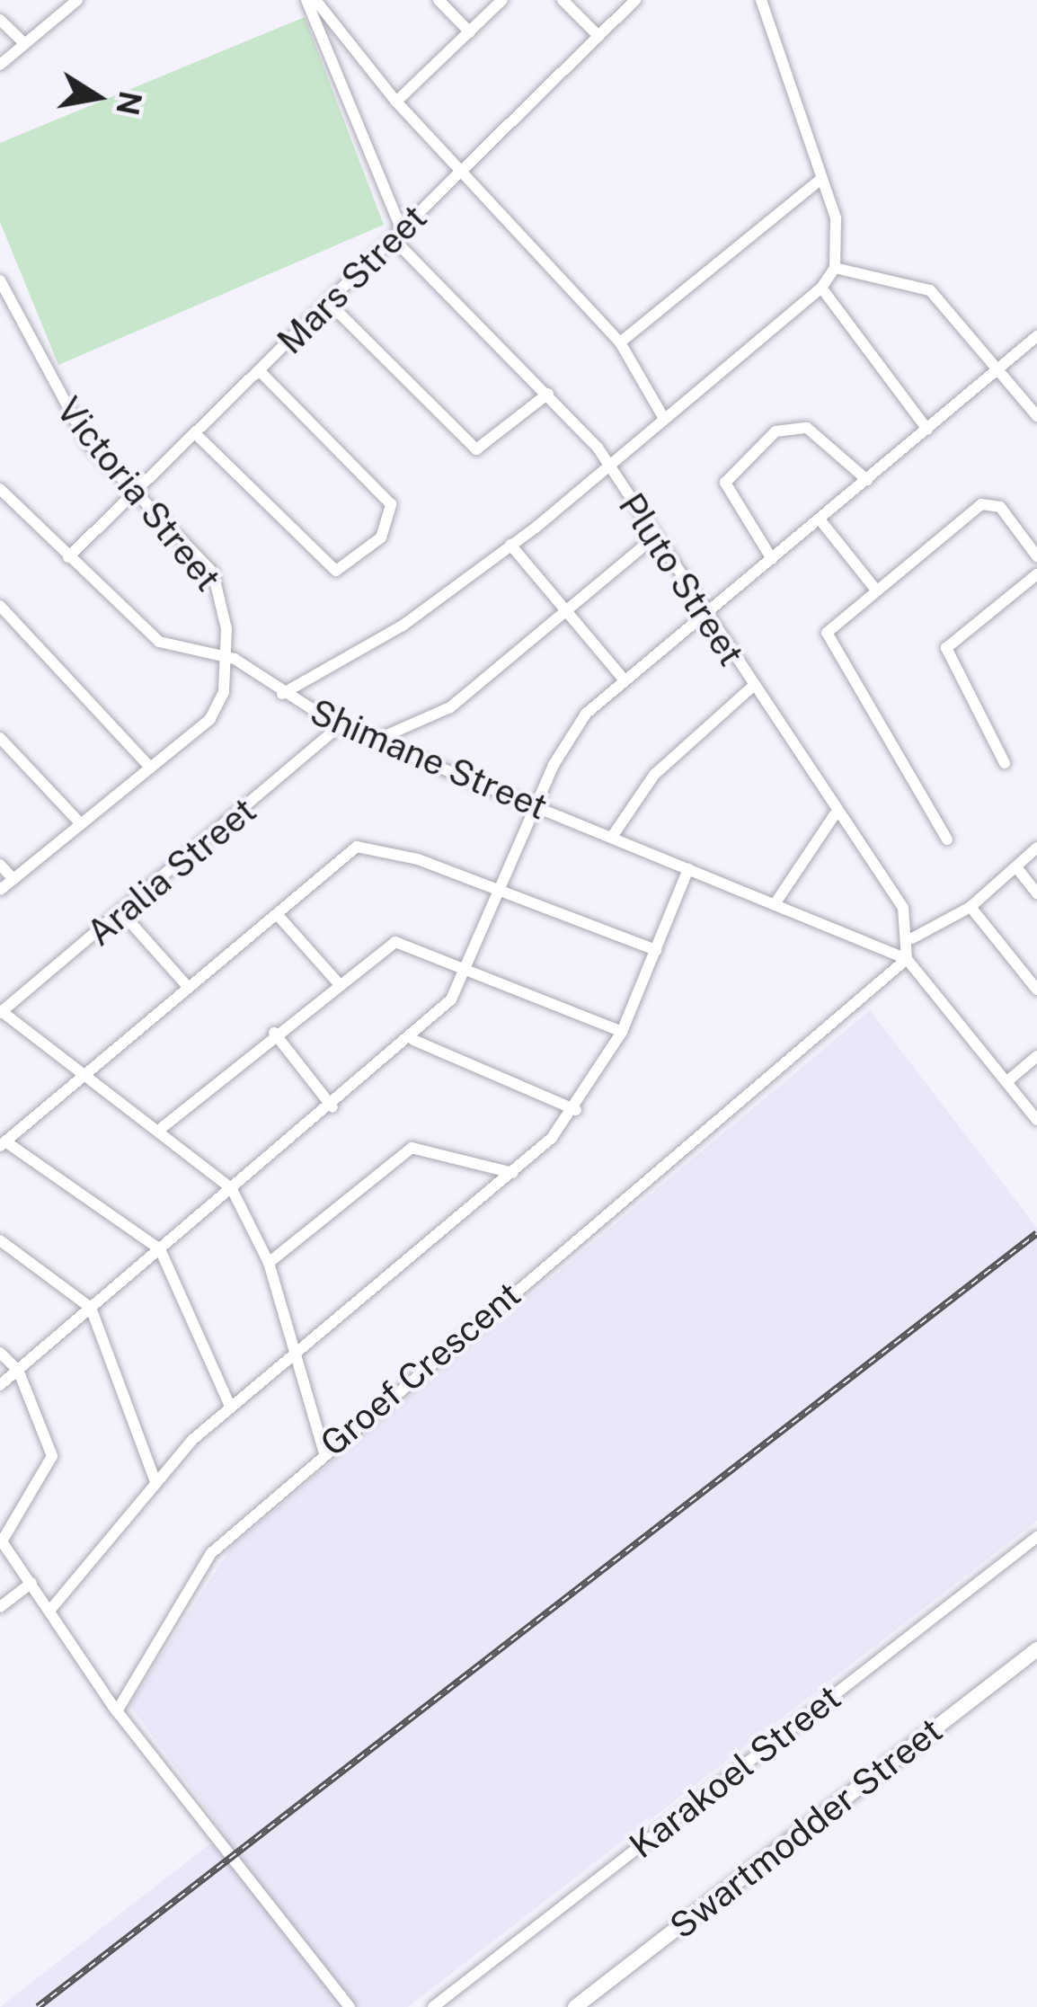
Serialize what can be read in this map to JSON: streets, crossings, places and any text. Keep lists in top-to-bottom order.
{
  "streets": {
    "main road": ["Swartmodder Street"],
    "street": [
      "Mars Street",
      "Victoria Street",
      "Pluto Street",
      "Shimane Street",
      "Aralia Street",
      "Groef Crescent",
      "Karakoel Street"
    ]
  },
  "crossings": [
    ["Mars Street", "Victoria Street"],
    ["Mars Street", "Pluto Street"],
    ["Mars Street", "Shimane Street"],
    ["Victoria Street", "Shimane Street"],
    ["Shimane Street", "Aralia Street"],
    ["Shimane Street", "Groef Crescent"]
  ],
  "north": "right"
}
